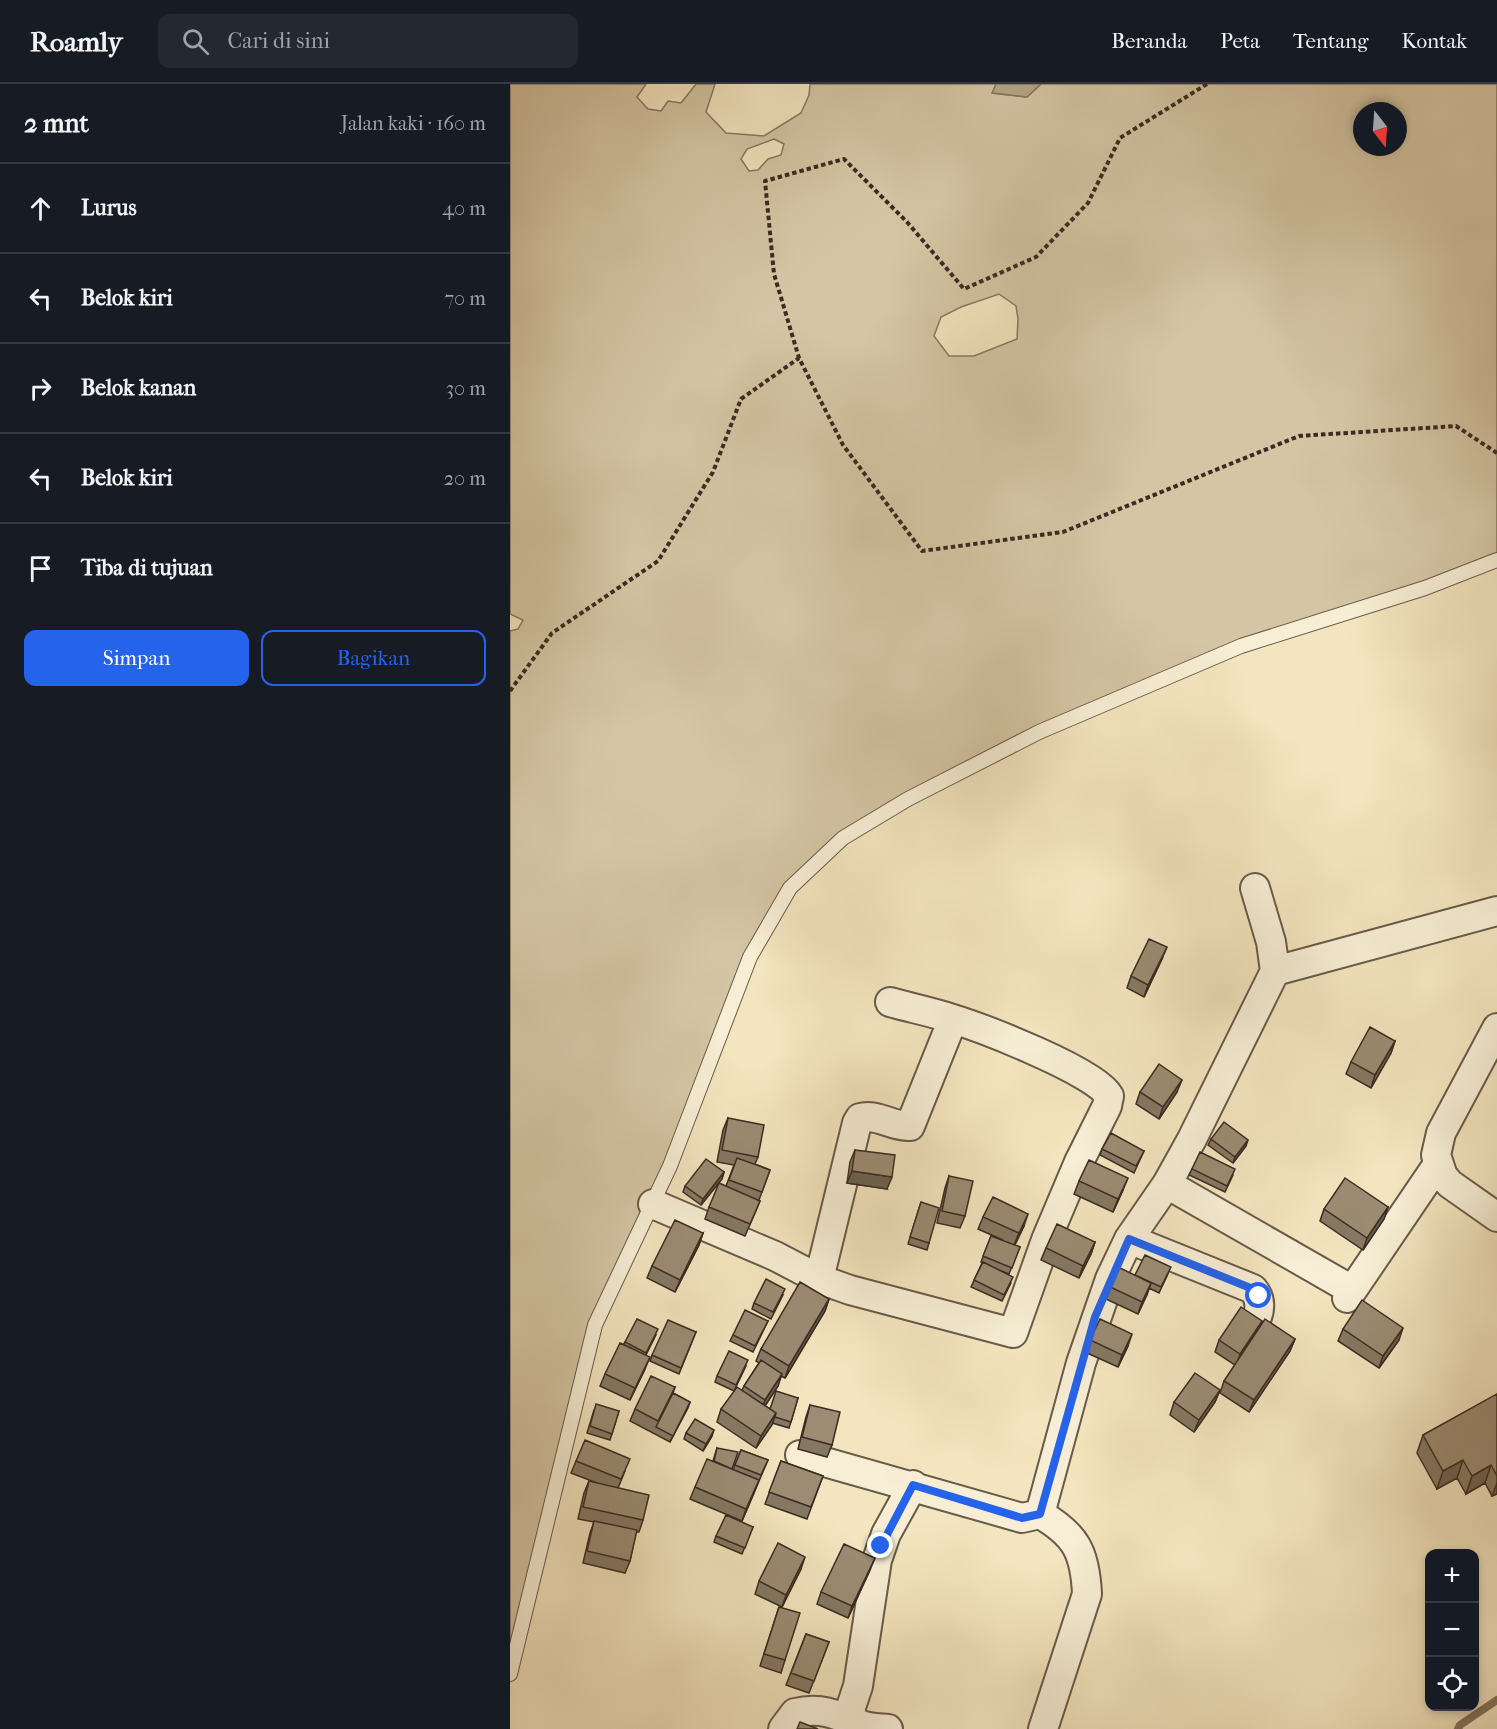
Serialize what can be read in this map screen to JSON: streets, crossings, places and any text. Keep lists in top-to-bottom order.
{
  "north": "bottom",
  "page": {
    "header": "Roamly",
    "search": "Cari di sini",
    "nav": [
      "Beranda",
      "Peta",
      "Tentang",
      "Kontak"
    ],
    "heading": ["2 mnt", "Jalan kaki · 160 m"],
    "list": [
      ["Lurus", "40 m"],
      ["Belok kiri", "70 m"],
      ["Belok kanan", "30 m"],
      ["Belok kiri", "20 m"],
      "Tiba di tujuan"
    ],
    "buttons": ["Simpan", "Bagikan"],
    "map_buttons": ["+", "−"]
  }
}
